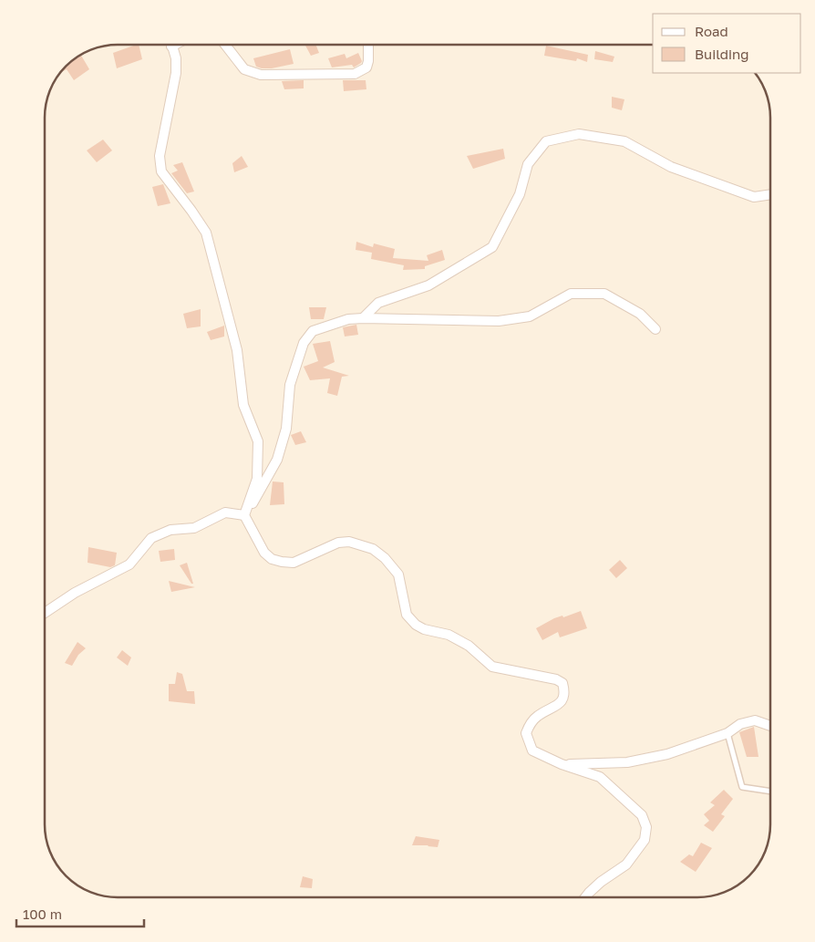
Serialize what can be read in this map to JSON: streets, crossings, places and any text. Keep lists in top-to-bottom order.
{
  "legend": ["Road", "Building"],
  "scale_bar": "100 m"
}
